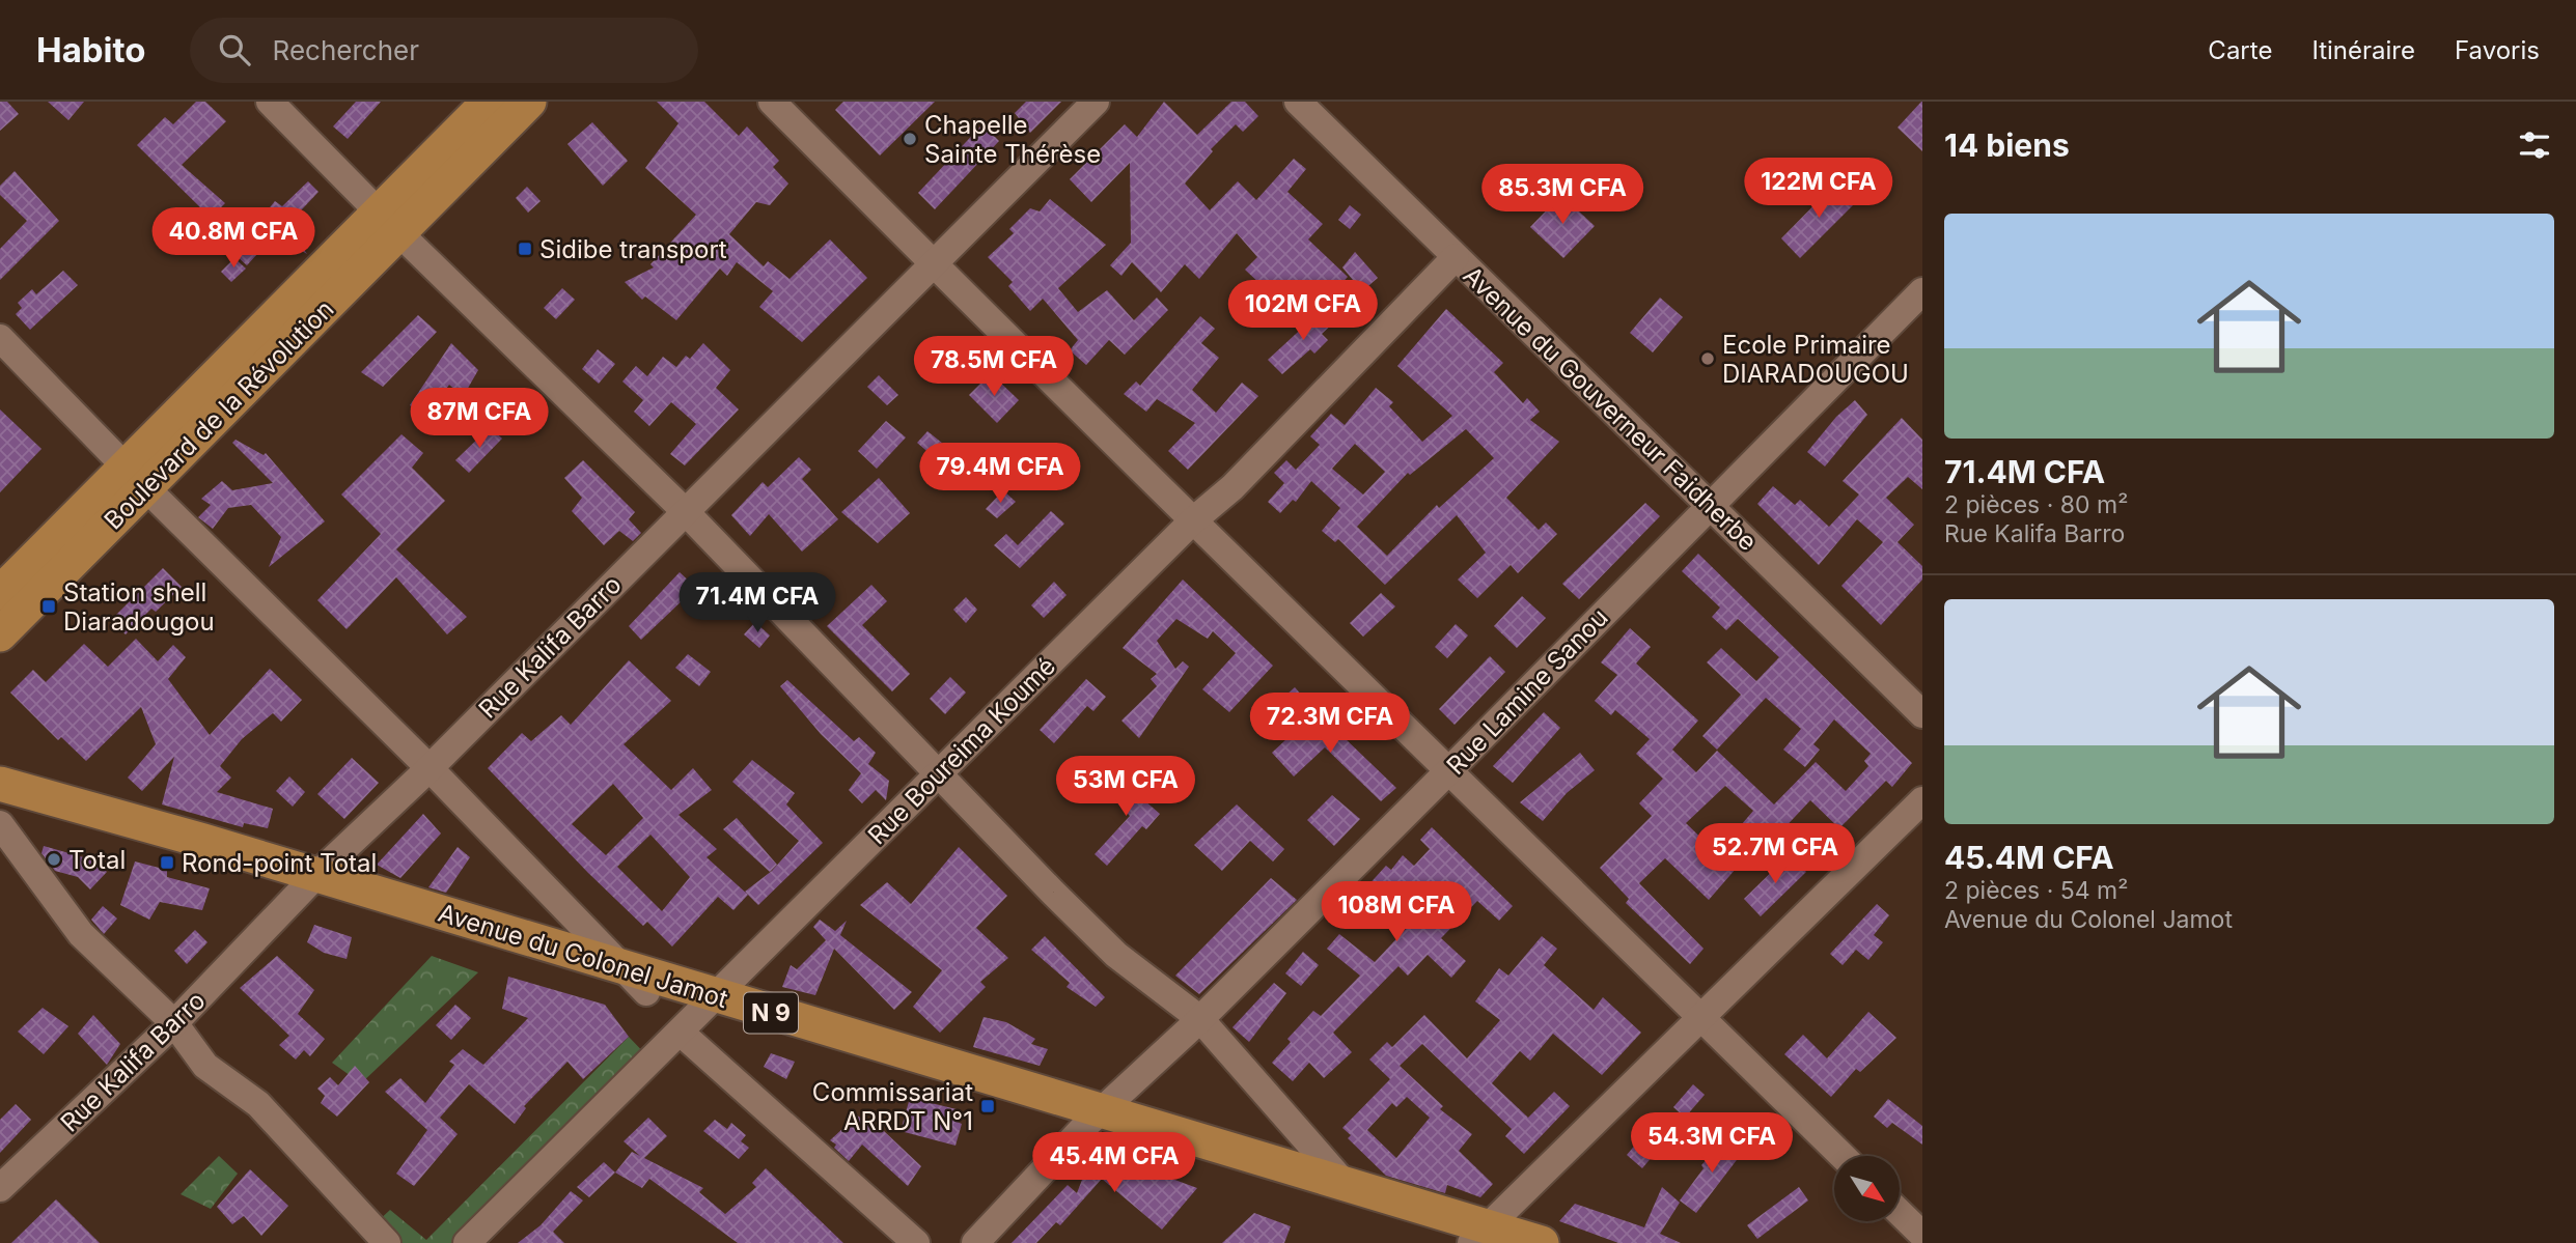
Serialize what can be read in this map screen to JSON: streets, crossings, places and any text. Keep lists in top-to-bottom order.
{
  "streets": {
    "main road": ["Boulevard de la Révolution", "Avenue du Colonel Jamot", "N 9"],
    "street": [
      "Avenue du Gouverneur Faidherbe",
      "Rue Kalifa Barro",
      "Rue Lamine Sanou",
      "Rue Boureima Koumé"
    ]
  },
  "crossings": [
    ["Avenue du Gouverneur Faidherbe", "Rue Lamine Sanou"],
    ["Avenue du Gouverneur Faidherbe", "Rue Boureima Koumé"],
    ["Rue Kalifa Barro", "Avenue du Colonel Jamot"],
    ["Rue Lamine Sanou", "Avenue du Colonel Jamot"],
    ["Rue Boureima Koumé", "Avenue du Colonel Jamot"]
  ],
  "places": {
    "other": ["Chapelle Sainte Thérèse", "Ecole Primaire DIARADOUGOU", "Total"],
    "transit": [
      "Sidibe transport",
      "Station shell Diaradougou",
      "Rond-point Total",
      "Commissariat ARRDT N°1"
    ]
  },
  "north": "bottom right",
  "page": {
    "header": "Habito",
    "search": "Rechercher",
    "nav": ["Carte", "Itinéraire", "Favoris"],
    "heading": "14 biens",
    "price": [
      "122M CFA",
      "85.3M CFA",
      "40.8M CFA",
      "102M CFA",
      "78.5M CFA",
      "87M CFA",
      "79.4M CFA",
      "71.4M CFA",
      "72.3M CFA",
      "53M CFA",
      "52.7M CFA",
      "108M CFA",
      "54.3M CFA",
      "45.4M CFA"
    ],
    "list": [
      {
        "name": "71.4M CFA",
        "note": "2 pièces · 80 m² · Rue Kalifa Barro"
      },
      {
        "name": "45.4M CFA",
        "note": "2 pièces · 54 m² · Avenue du Colonel Jamot"
      }
    ]
  }
}
